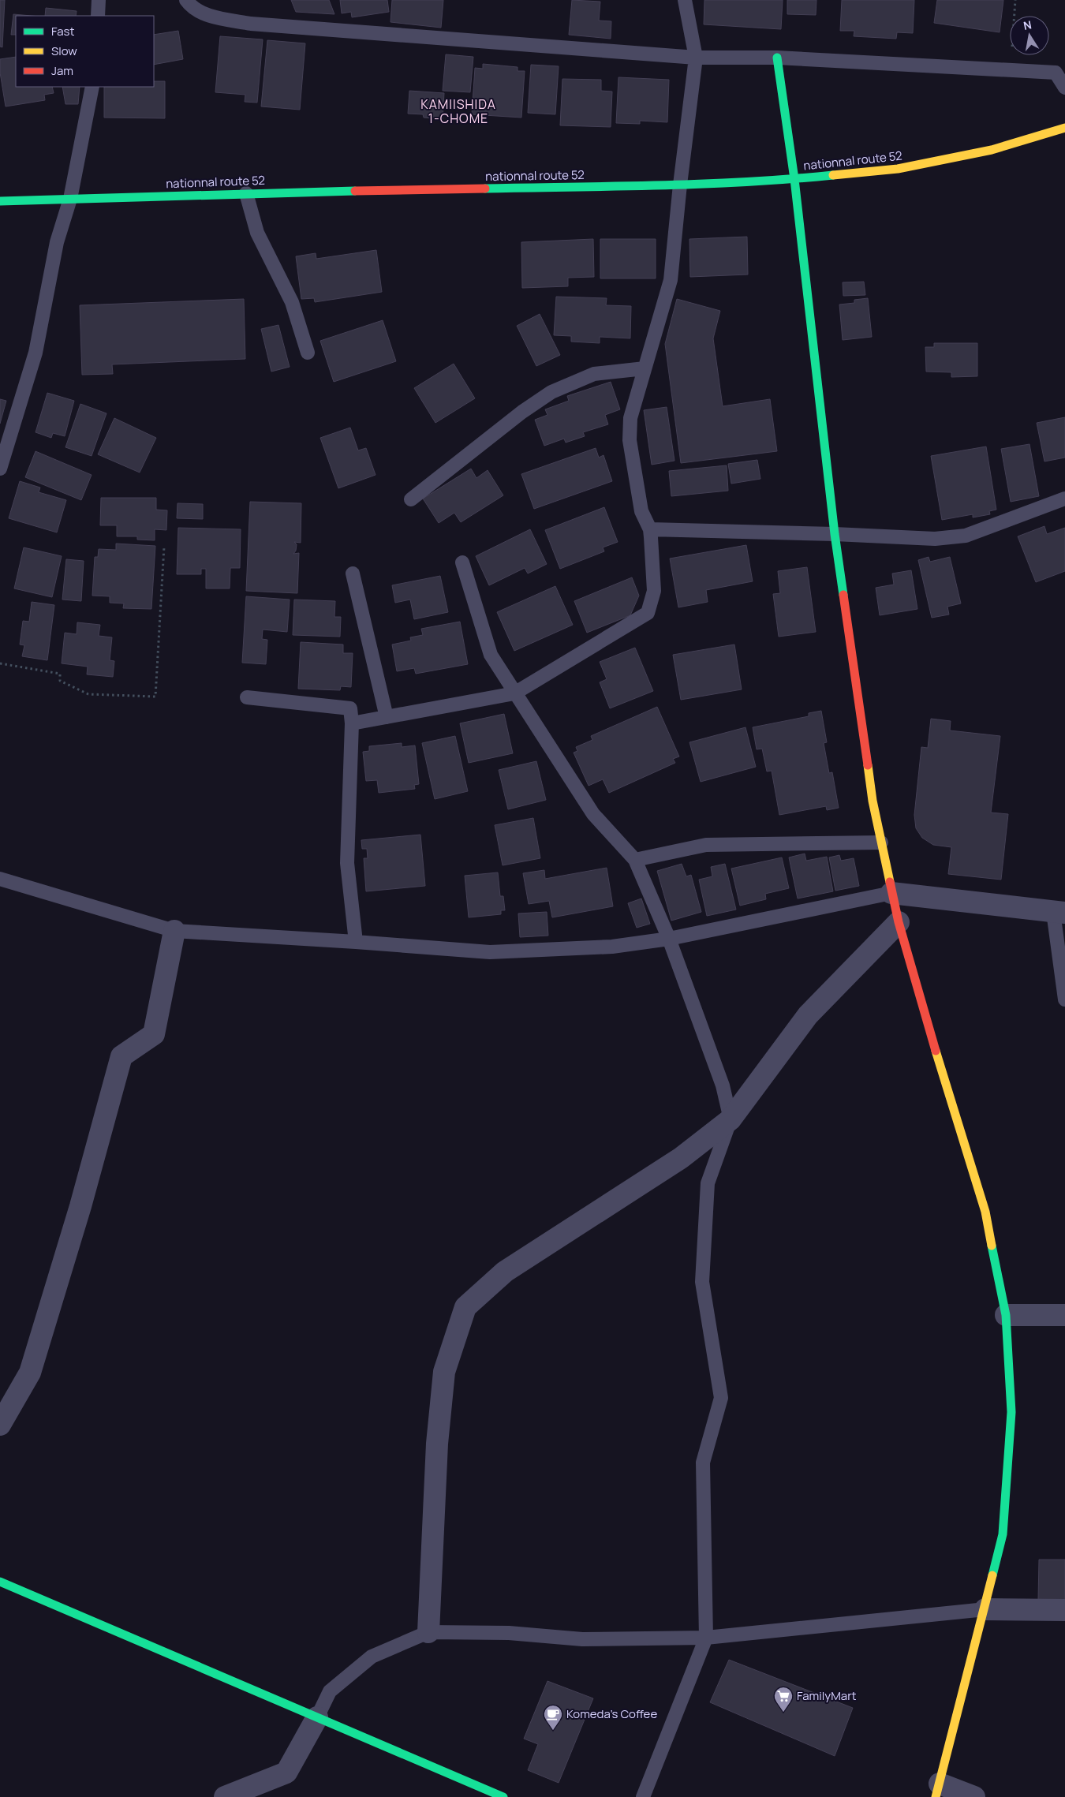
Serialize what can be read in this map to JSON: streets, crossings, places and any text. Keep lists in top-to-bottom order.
{
  "streets": {
    "main road": ["nationnal route 52"]
  },
  "districts": ["KAMIISHIDA 1-CHOME"],
  "places": {
    "supermarket": ["FamilyMart"],
    "cafe": ["Komeda's Coffee"]
  },
  "legend": ["Fast", "Slow", "Jam"],
  "north": "top"
}
